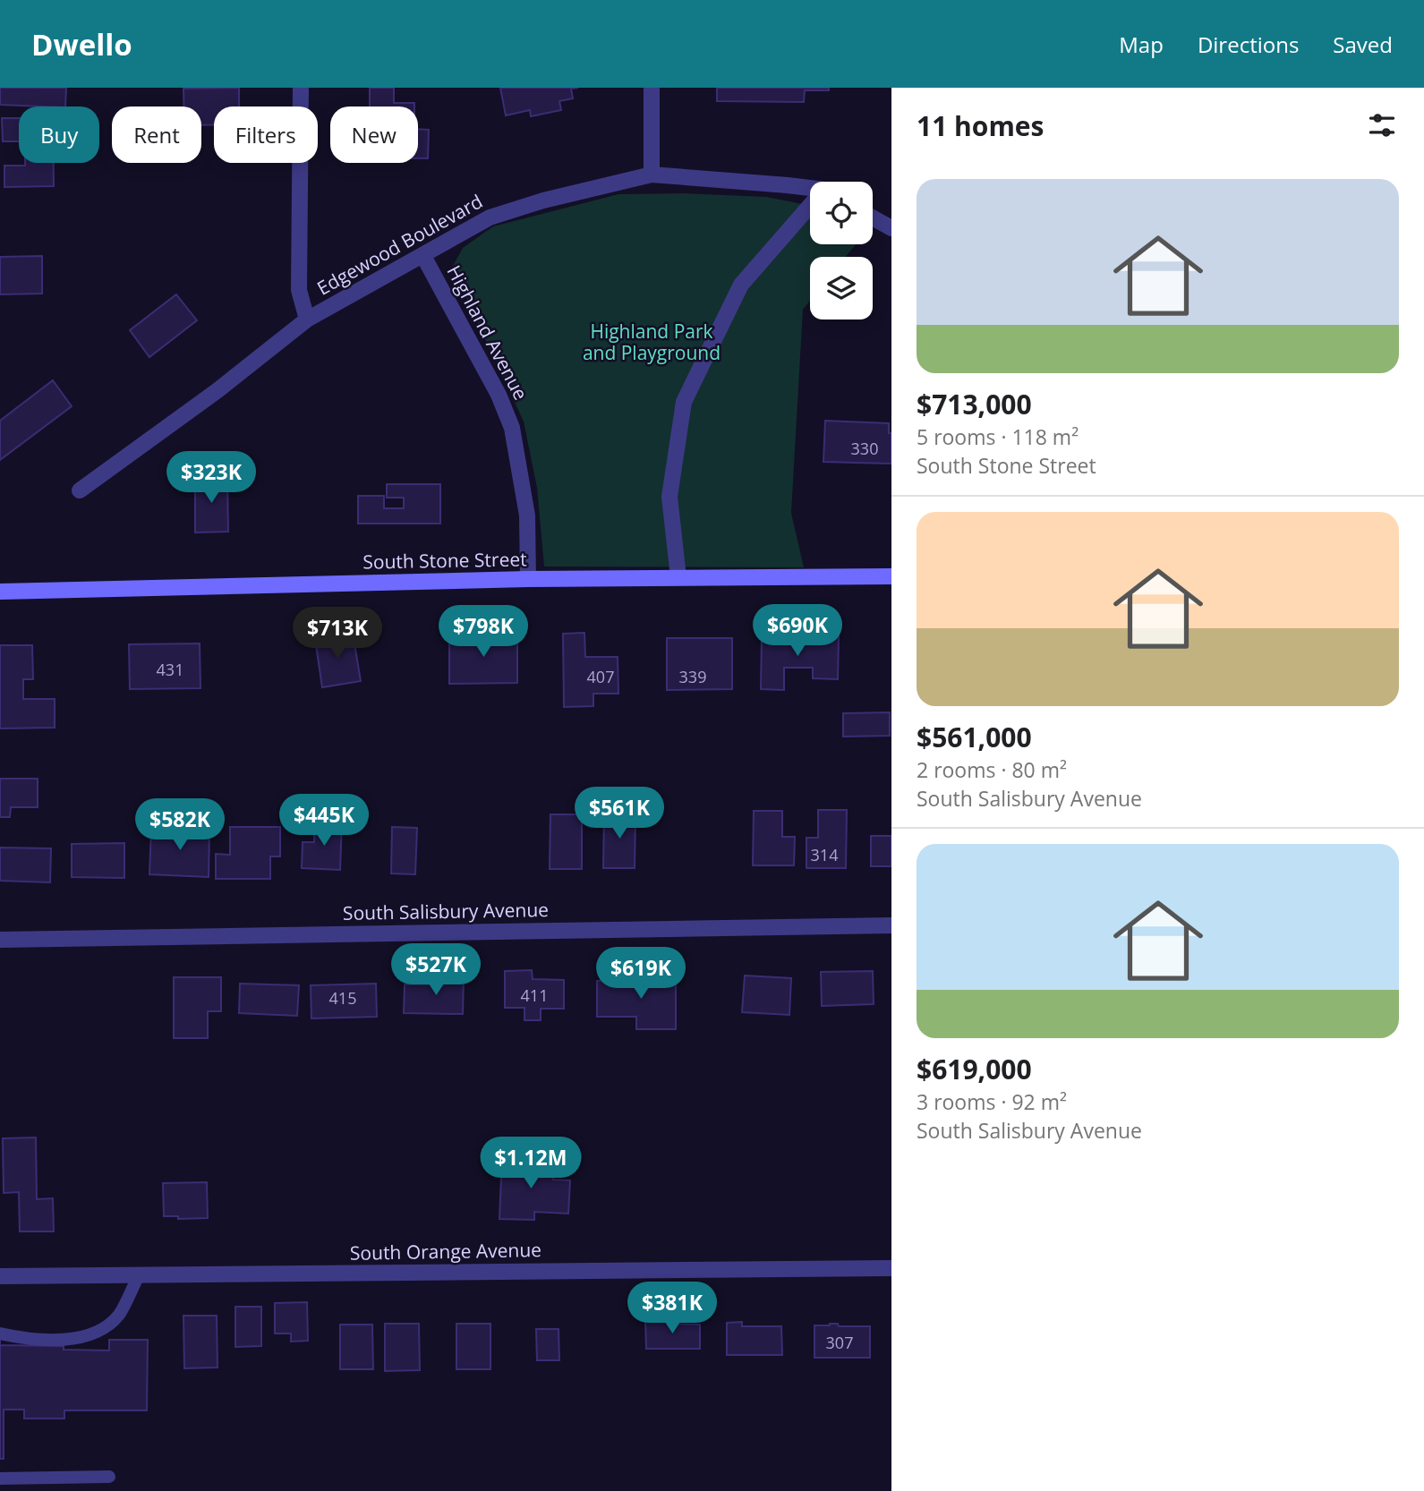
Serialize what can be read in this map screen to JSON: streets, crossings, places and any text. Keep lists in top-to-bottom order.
{
  "streets": {
    "street": [
      "Edgewood Boulevard",
      "Highland Avenue",
      "South Stone Street",
      "South Salisbury Avenue",
      "South Orange Avenue"
    ]
  },
  "crossings": [
    ["Edgewood Boulevard", "Highland Avenue"],
    ["Highland Avenue", "South Stone Street"]
  ],
  "parks": ["Highland Park and Playground"],
  "house_numbers": [
    "330",
    "431",
    "407",
    "339",
    "314",
    "411",
    "415",
    "307"
  ],
  "page": {
    "header": "Dwello",
    "nav": ["Map", "Directions", "Saved"],
    "heading": "11 homes",
    "chip": [
      "Buy",
      "Rent",
      "Filters",
      "New"
    ],
    "list": [
      {
        "name": "$713,000",
        "note": "5 rooms · 118 m² · South Stone Street"
      },
      {
        "name": "$561,000",
        "note": "2 rooms · 80 m² · South Salisbury Avenue"
      },
      {
        "name": "$619,000",
        "note": "3 rooms · 92 m² · South Salisbury Avenue"
      }
    ],
    "price": [
      "$323K",
      "$690K",
      "$798K",
      "$713K",
      "$561K",
      "$445K",
      "$582K",
      "$527K",
      "$619K",
      "$1.12M",
      "$381K"
    ]
  }
}
